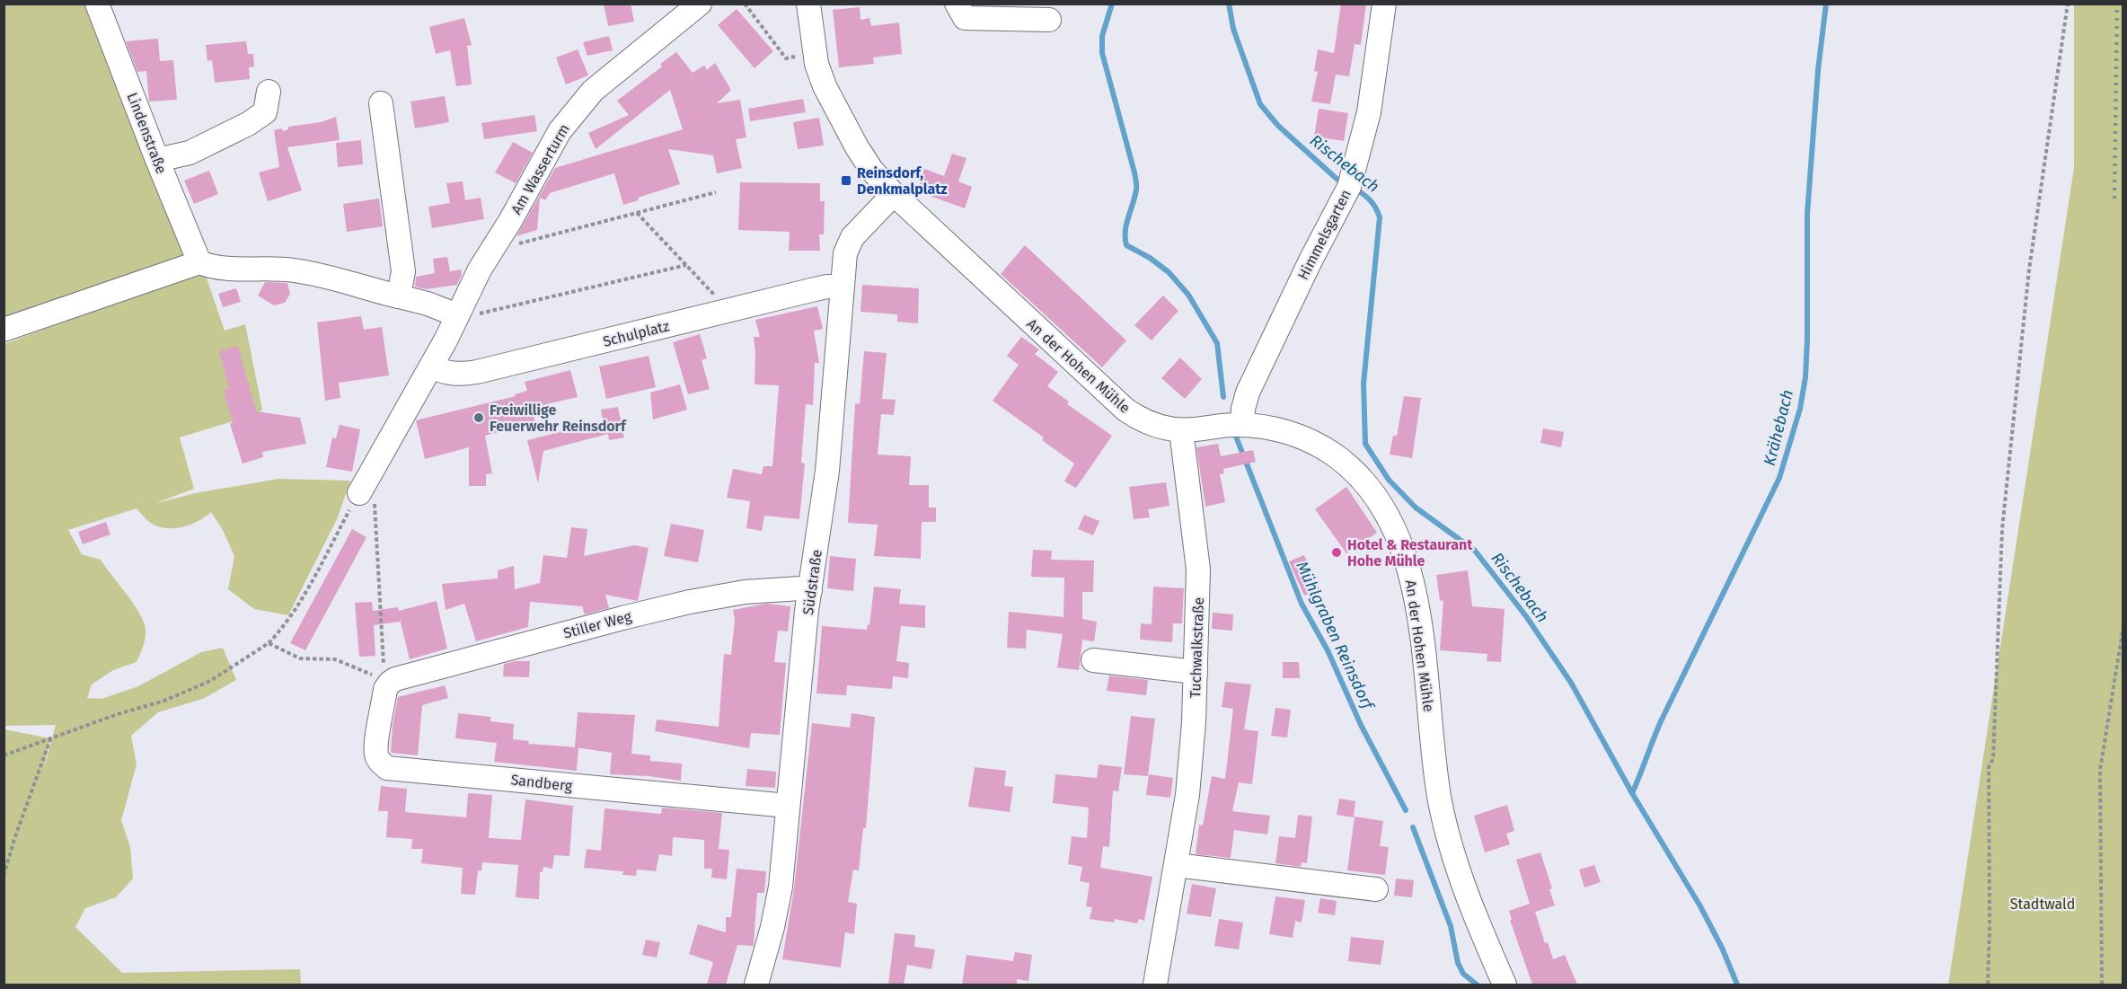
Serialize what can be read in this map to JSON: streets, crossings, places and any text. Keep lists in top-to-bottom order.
{
  "streets": {
    "street": [
      "Lindenstraße",
      "Am Wasserturm",
      "Himmelsgarten",
      "Schulplatz",
      "An der Hohen Mühle",
      "Südstraße",
      "Stiller Weg",
      "Tuchwalkstraße",
      "Sandberg"
    ]
  },
  "crossings": [
    ["Am Wasserturm", "Schulplatz"],
    ["Himmelsgarten", "An der Hohen Mühle"],
    ["Schulplatz", "Südstraße"],
    ["An der Hohen Mühle", "Südstraße"],
    ["An der Hohen Mühle", "Tuchwalkstraße"],
    ["Südstraße", "Stiller Weg"],
    ["Südstraße", "Sandberg"],
    ["Stiller Weg", "Sandberg"]
  ],
  "water": ["Rischebach", "Krähebach", "Mühlgraben Reinsdorf"],
  "parks": ["Stadtwald"],
  "places": {
    "transit": ["Reinsdorf, Denkmalplatz"],
    "other": ["Freiwillige Feuerwehr Reinsdorf", "Hotel & Restaurant Hohe Mühle"]
  }
}
